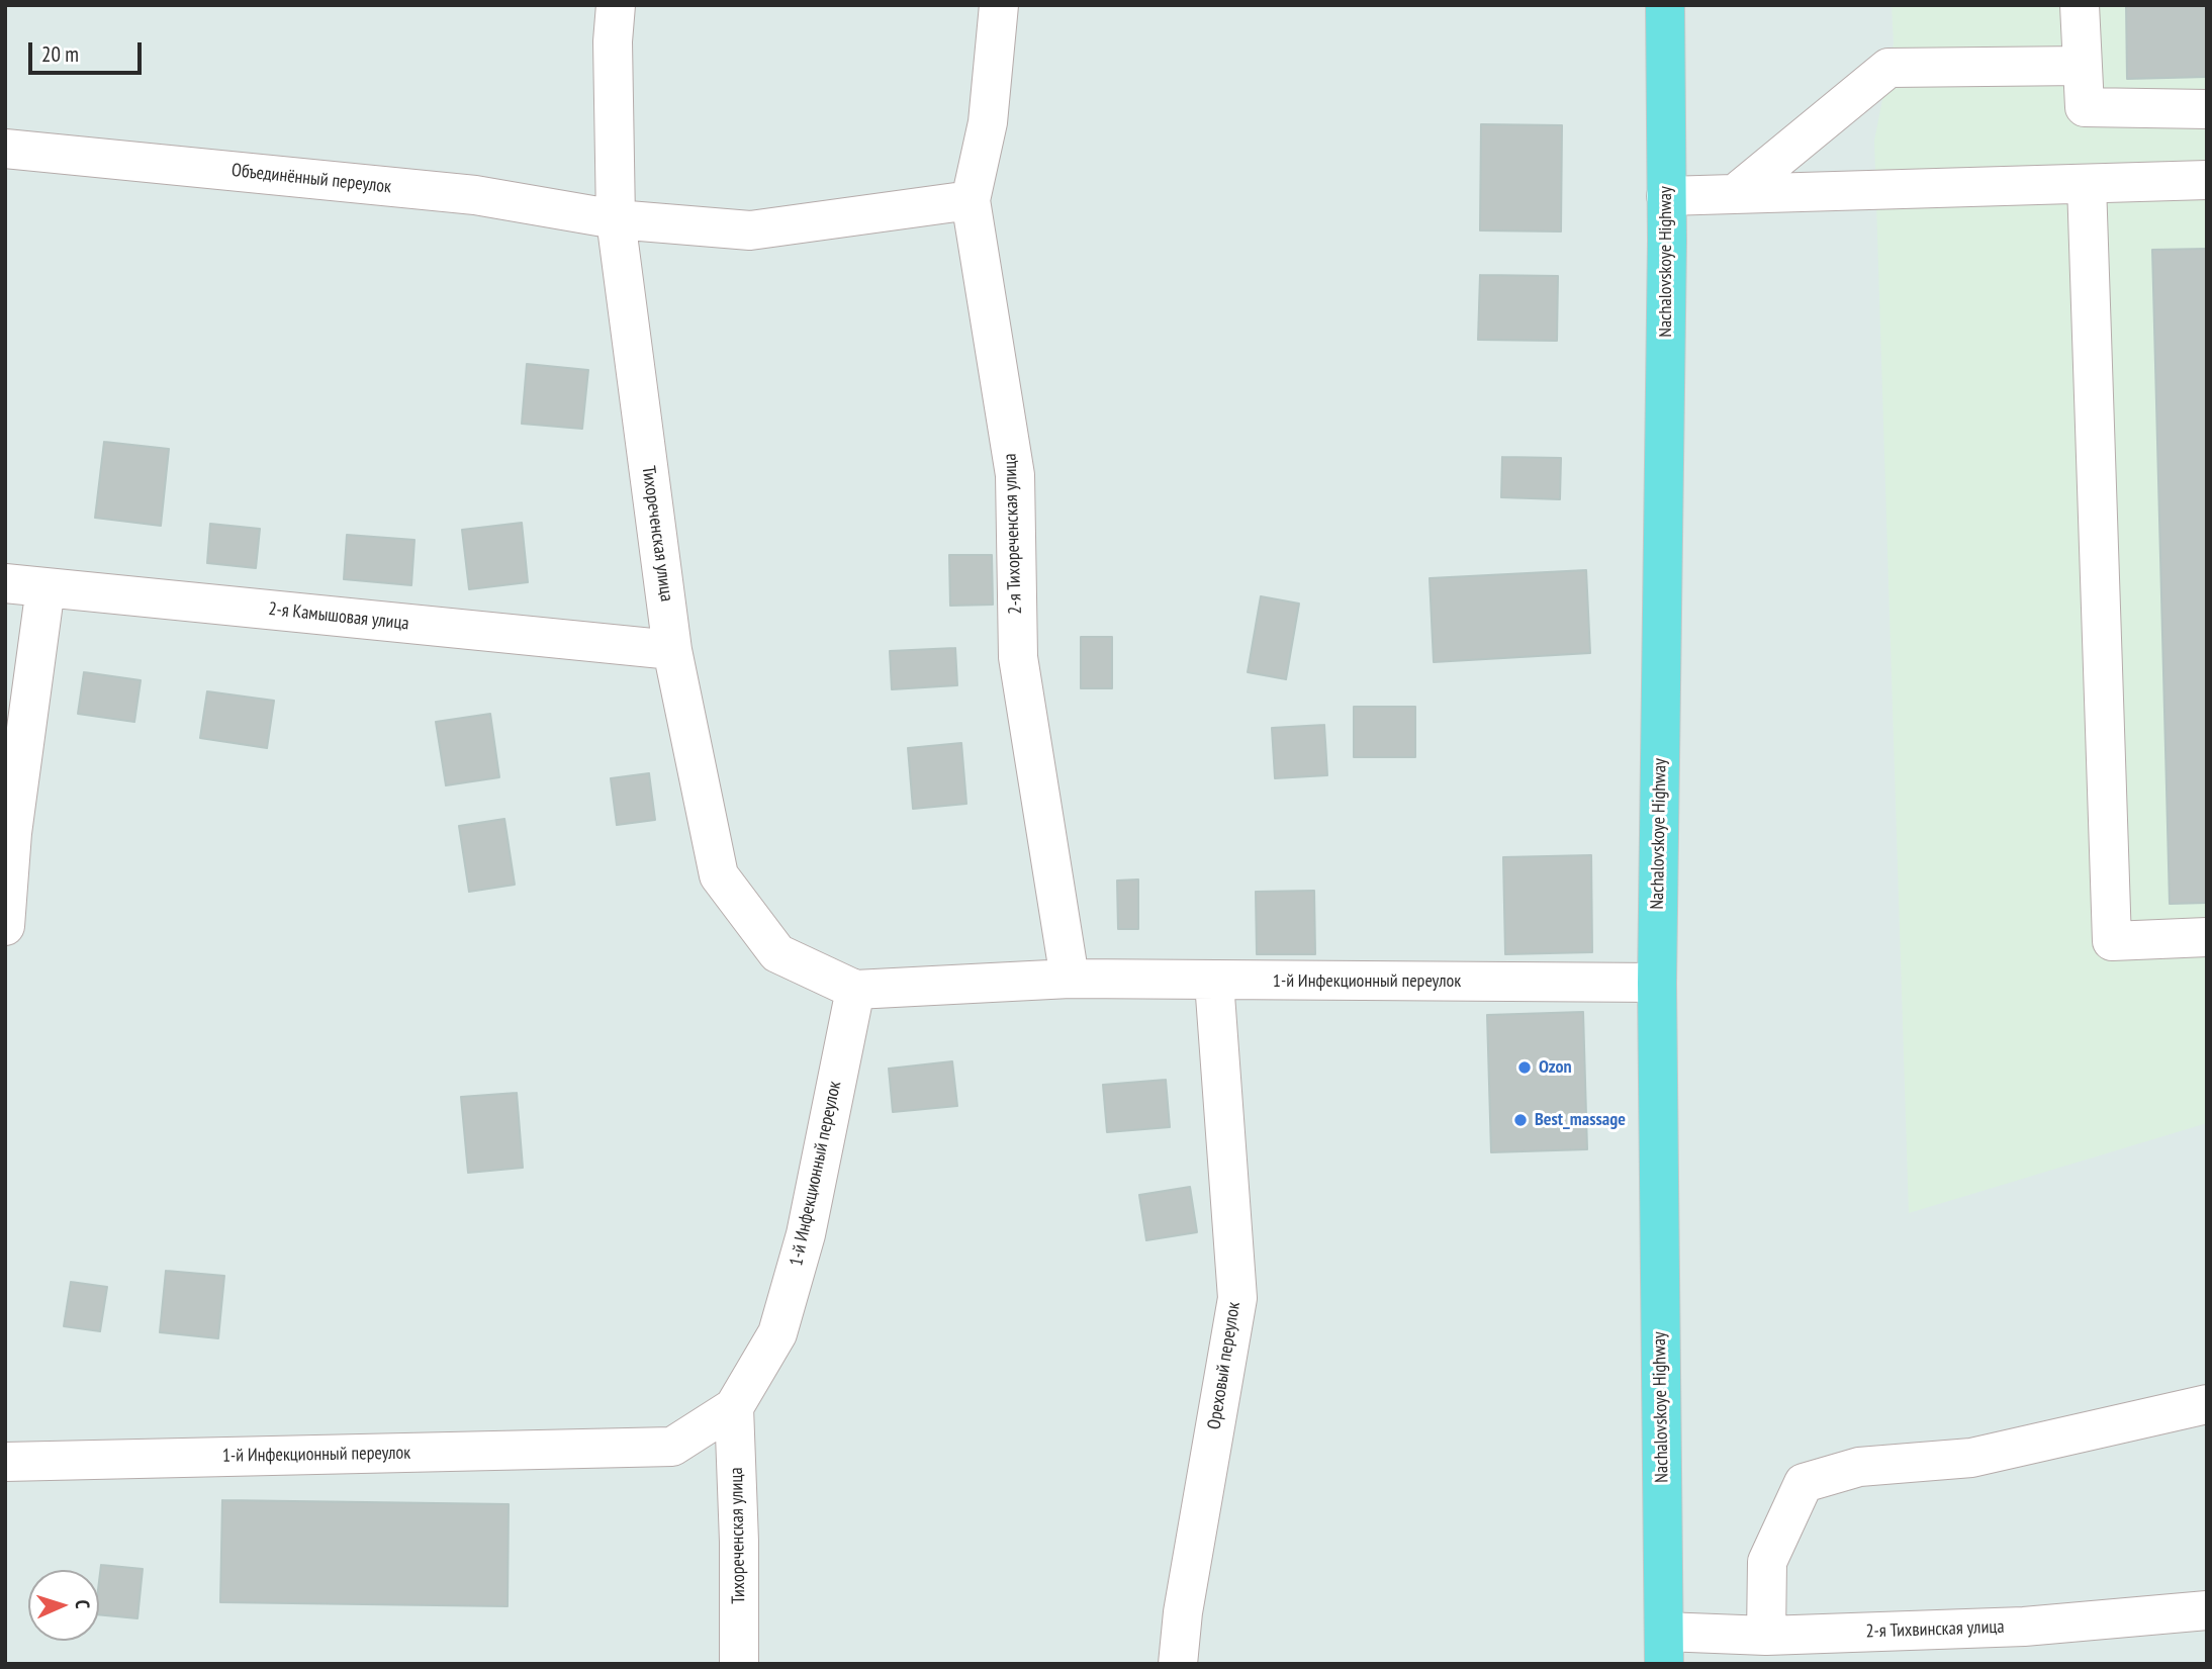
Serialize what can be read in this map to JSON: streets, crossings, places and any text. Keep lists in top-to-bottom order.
{
  "streets": {
    "main road": ["Nachalovskoye Highway"],
    "street": [
      "Объединённый переулок",
      "Тихореченская улица",
      "2-я Тихореченская улица",
      "2-я Камышовая улица",
      "1-й Инфекционный переулок",
      "Ореховый переулок",
      "2-я Тихвинская улица"
    ]
  },
  "crossings": [
    ["Объединённый переулок", "Тихореченская улица"],
    ["Объединённый переулок", "2-я Тихореченская улица"],
    ["Nachalovskoye Highway", "1-й Инфекционный переулок"],
    ["Nachalovskoye Highway", "2-я Тихвинская улица"],
    ["Тихореченская улица", "2-я Камышовая улица"],
    ["Тихореченская улица", "1-й Инфекционный переулок"],
    ["2-я Тихореченская улица", "1-й Инфекционный переулок"],
    ["1-й Инфекционный переулок", "Ореховый переулок"]
  ],
  "places": ["Ozon", "Best_massage"],
  "scale_bar": "20 m",
  "north": "right"
}
